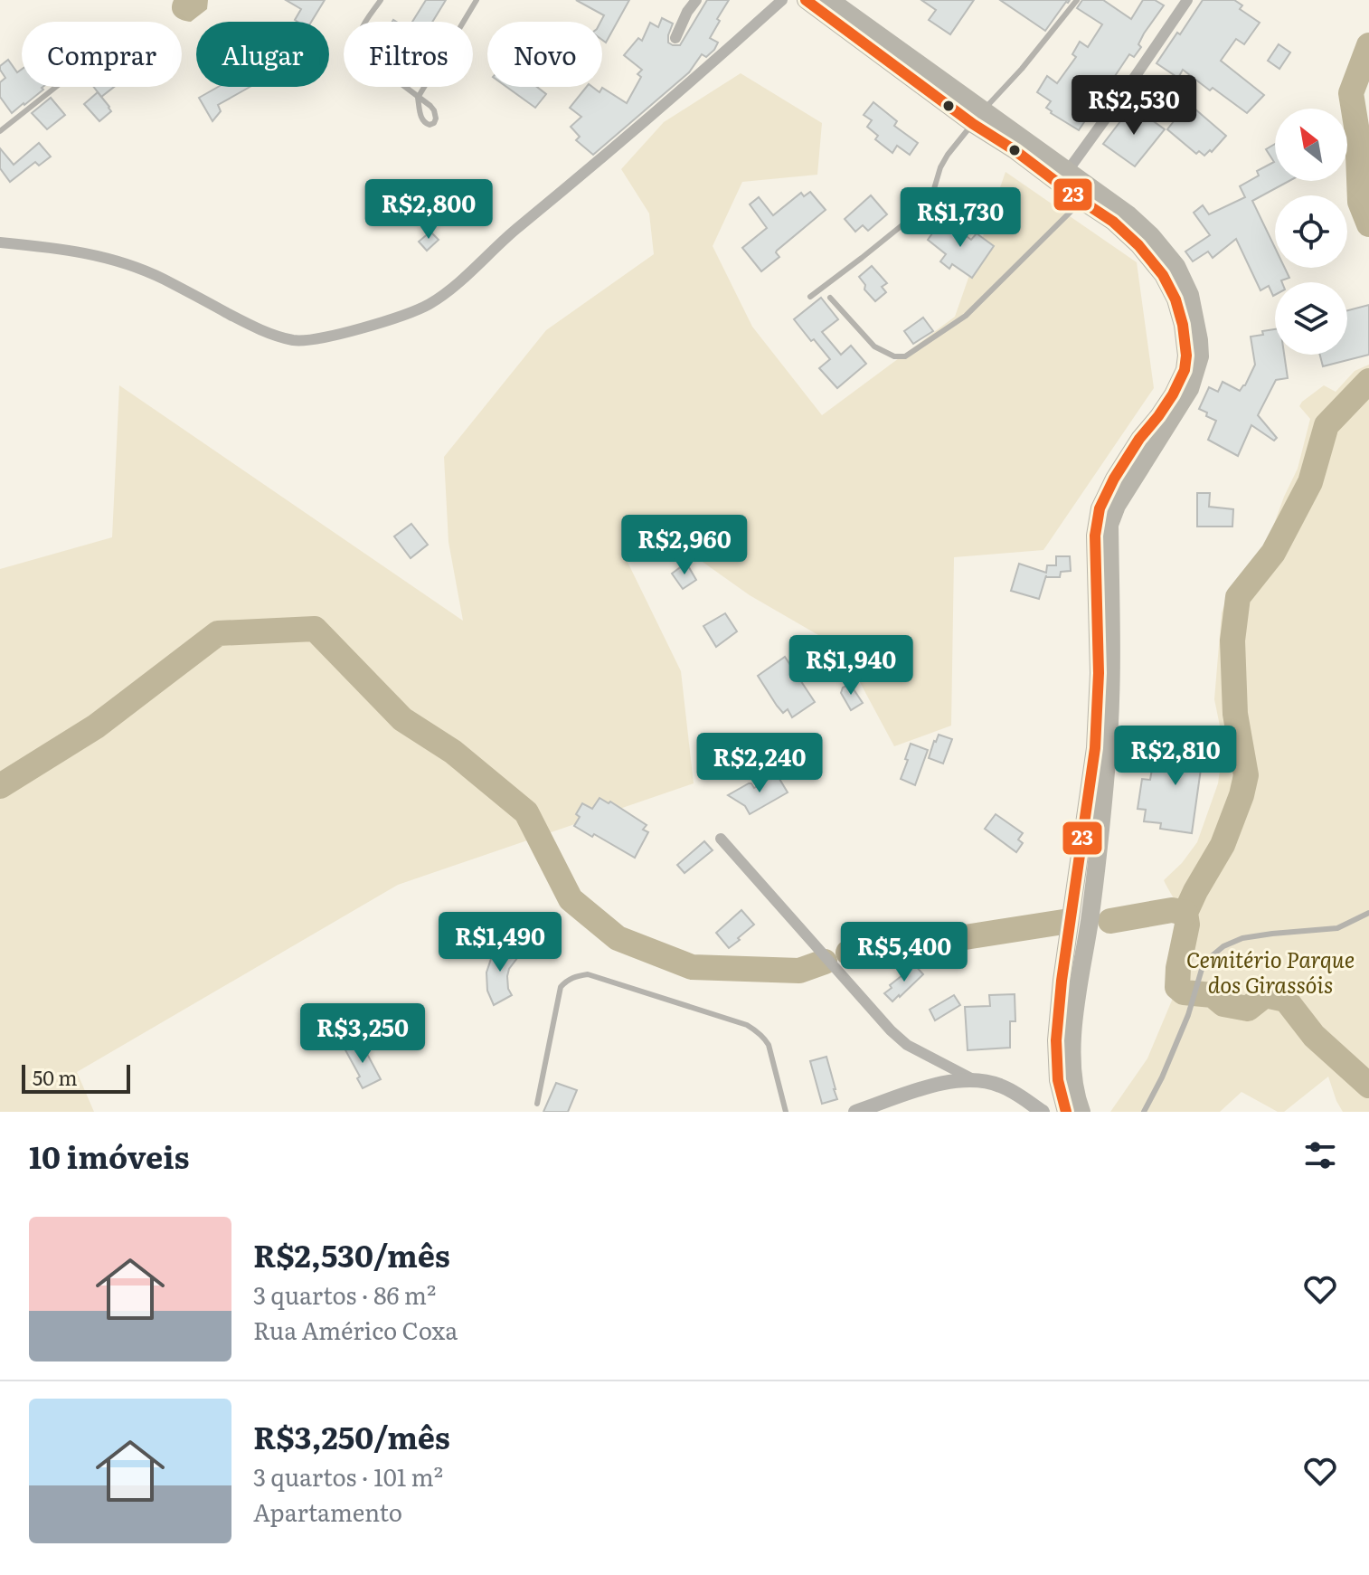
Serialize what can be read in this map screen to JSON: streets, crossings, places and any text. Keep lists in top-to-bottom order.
{
  "parks": ["Cemitério Parque dos Girassóis"],
  "lines": ["transit line 23"],
  "scale_bar": "50 m",
  "north": "top left",
  "page": {
    "chip": [
      "Comprar",
      "Alugar",
      "Filtros",
      "Novo"
    ],
    "price": [
      "R$2,530",
      "R$2,800",
      "R$1,730",
      "R$2,960",
      "R$1,940",
      "R$2,810",
      "R$2,240",
      "R$1,490",
      "R$5,400",
      "R$3,250"
    ],
    "scale": "50 m",
    "heading": "10 imóveis",
    "list": [
      {
        "name": "R$2,530/mês",
        "note": "3 quartos · 86 m² · Rua Américo Coxa"
      },
      {
        "name": "R$3,250/mês",
        "note": "3 quartos · 101 m² · Apartamento"
      }
    ]
  }
}
